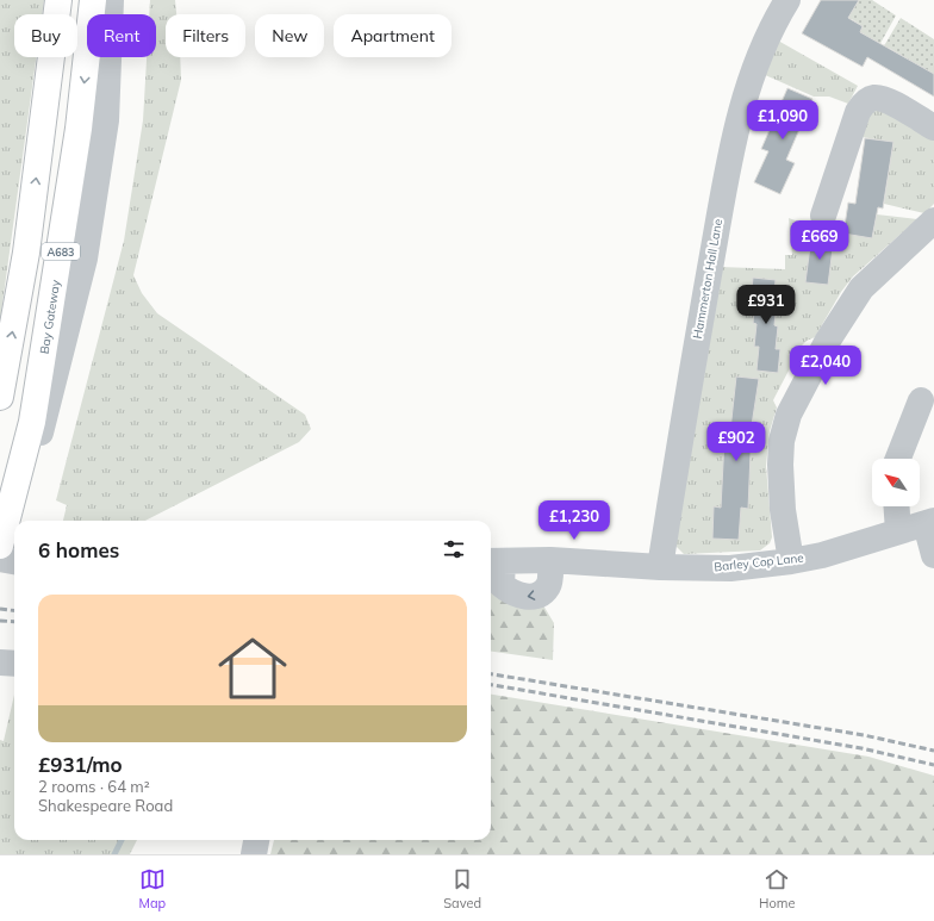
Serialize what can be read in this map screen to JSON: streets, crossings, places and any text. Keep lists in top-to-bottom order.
{
  "streets": {
    "highway": ["A683", "Bay Gateway"],
    "street": ["Hammerton Hall Lane", "Barley Cop Lane"]
  },
  "crossings": [
    ["Hammerton Hall Lane", "Barley Cop Lane"]
  ],
  "north": "top left",
  "page": {
    "chip": [
      "Buy",
      "Rent",
      "Filters",
      "New",
      "Apartment"
    ],
    "price": [
      "£1,090",
      "£669",
      "£931",
      "£2,040",
      "£902",
      "£1,230"
    ],
    "heading": "6 homes",
    "list": [
      {
        "name": "£931/mo",
        "note": "2 rooms · 64 m² · Shakespeare Road"
      }
    ],
    "tabs": ["Map", "Saved", "Home"]
  }
}
